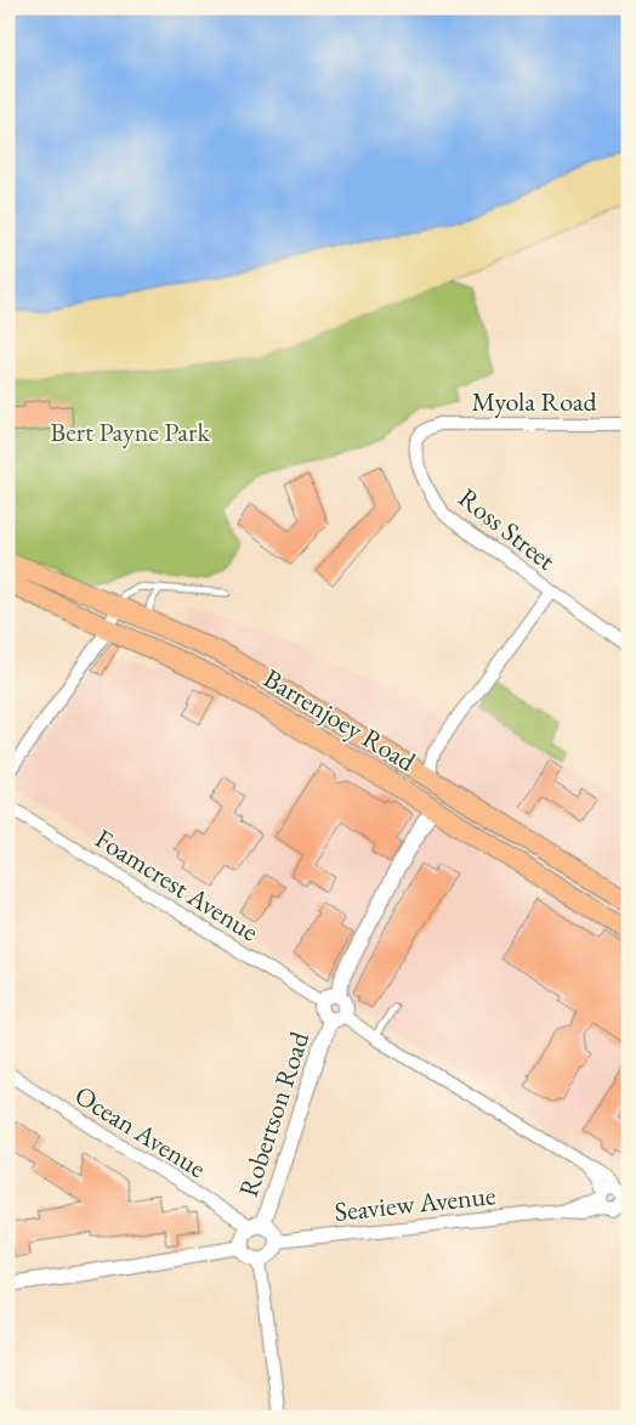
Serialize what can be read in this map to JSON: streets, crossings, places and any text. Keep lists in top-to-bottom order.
{
  "streets": {
    "main road": ["Barrenjoey Road"],
    "street": [
      "Myola Road",
      "Ross Street",
      "Foamcrest Avenue",
      "Robertson Road",
      "Ocean Avenue",
      "Seaview Avenue"
    ]
  },
  "crossings": [
    ["Myola Road", "Ross Street"],
    ["Foamcrest Avenue", "Robertson Road"],
    ["Robertson Road", "Ocean Avenue"],
    ["Robertson Road", "Seaview Avenue"],
    ["Ocean Avenue", "Seaview Avenue"]
  ],
  "parks": ["Bert Payne Park"]
}
